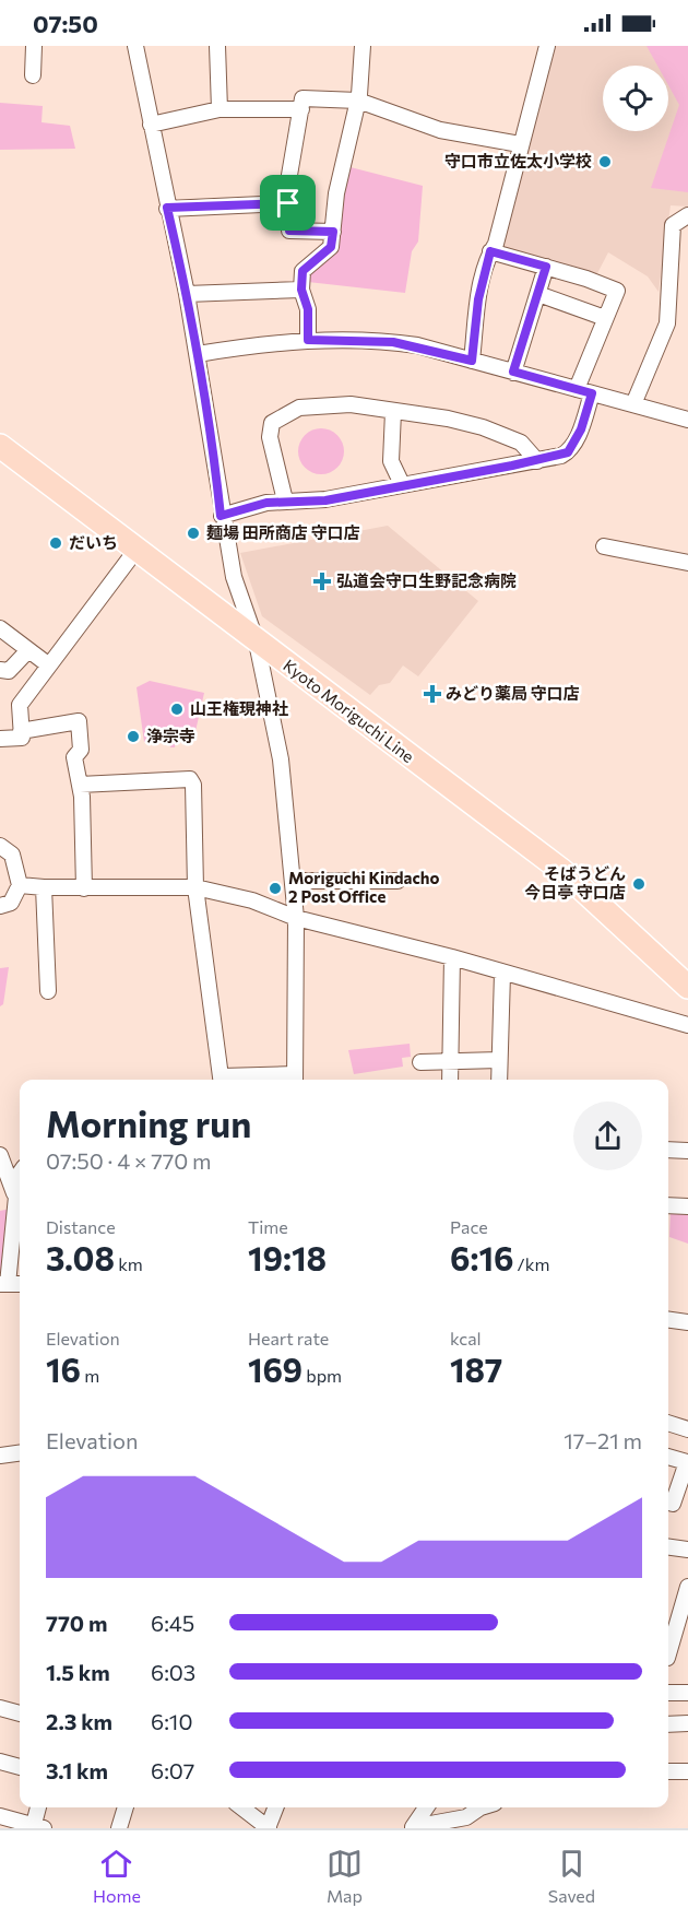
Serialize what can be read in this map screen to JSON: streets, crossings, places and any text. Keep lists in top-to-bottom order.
{
  "streets": {
    "main road": ["Kyoto Moriguchi Line"]
  },
  "places": {
    "other": [
      "守口市立佐太小学校",
      "麺場 田所商店 守口店",
      "だいち",
      "山王権現神社",
      "浄宗寺",
      "そばうどん 今日亭 守口店",
      "Moriguchi Kindacho 2 Post Office"
    ],
    "health": ["弘道会守口生野記念病院", "みどり薬局 守口店"]
  },
  "page": {
    "status": "07:50",
    "heading": ["Morning run", "07:50 · 4 × 770 m"],
    "stats": [
      ["Distance", "3.08 km"],
      ["Time", "19:18"],
      ["Pace", "6:16 /km"],
      ["Elevation", "16 m"],
      ["Heart rate", "169 bpm"],
      ["kcal", "187"]
    ],
    "chart": ["Elevation", "17–21 m"],
    "list": [
      {
        "name": "770 m",
        "note": "6:45"
      },
      {
        "name": "1.5 km",
        "note": "6:03"
      },
      {
        "name": "2.3 km",
        "note": "6:10"
      },
      {
        "name": "3.1 km",
        "note": "6:07"
      }
    ],
    "tabs": ["Home", "Map", "Saved"]
  }
}
